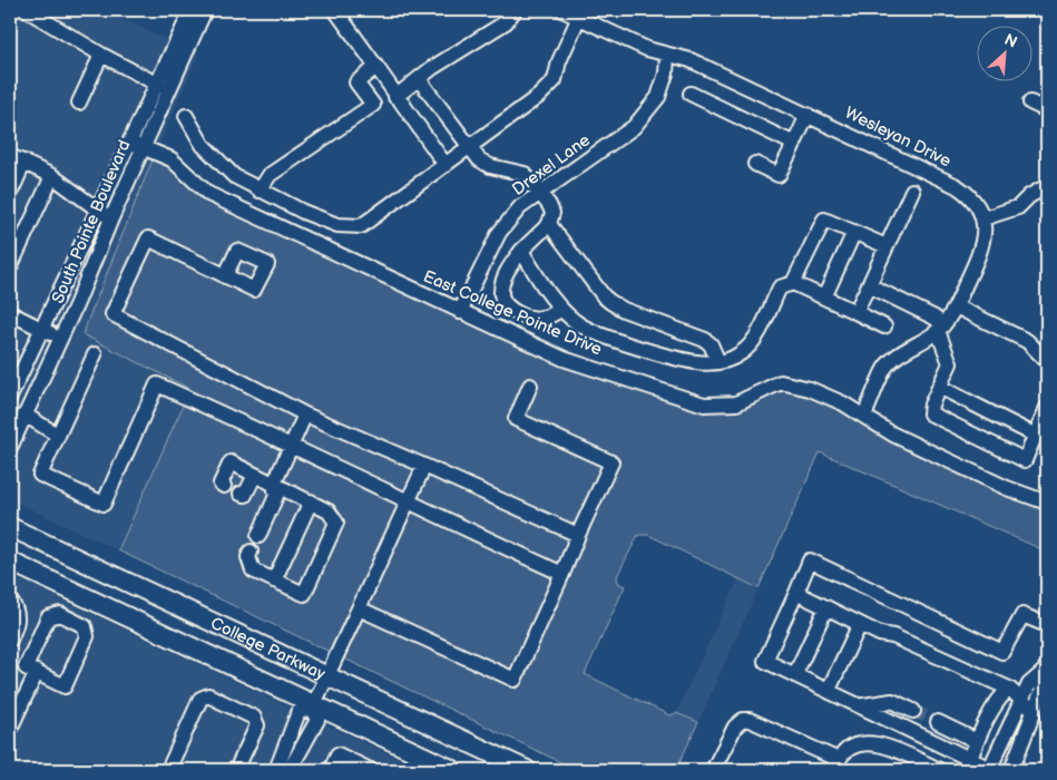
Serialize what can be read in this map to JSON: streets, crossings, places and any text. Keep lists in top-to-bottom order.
{
  "streets": {
    "main road": ["College Parkway"],
    "street": [
      "Wesleyan Drive",
      "Drexel Lane",
      "South Pointe Boulevard",
      "East College Pointe Drive"
    ]
  },
  "crossings": [
    ["Wesleyan Drive", "Drexel Lane"],
    ["Drexel Lane", "East College Pointe Drive"],
    ["South Pointe Boulevard", "East College Pointe Drive"]
  ],
  "north": "top right"
}
